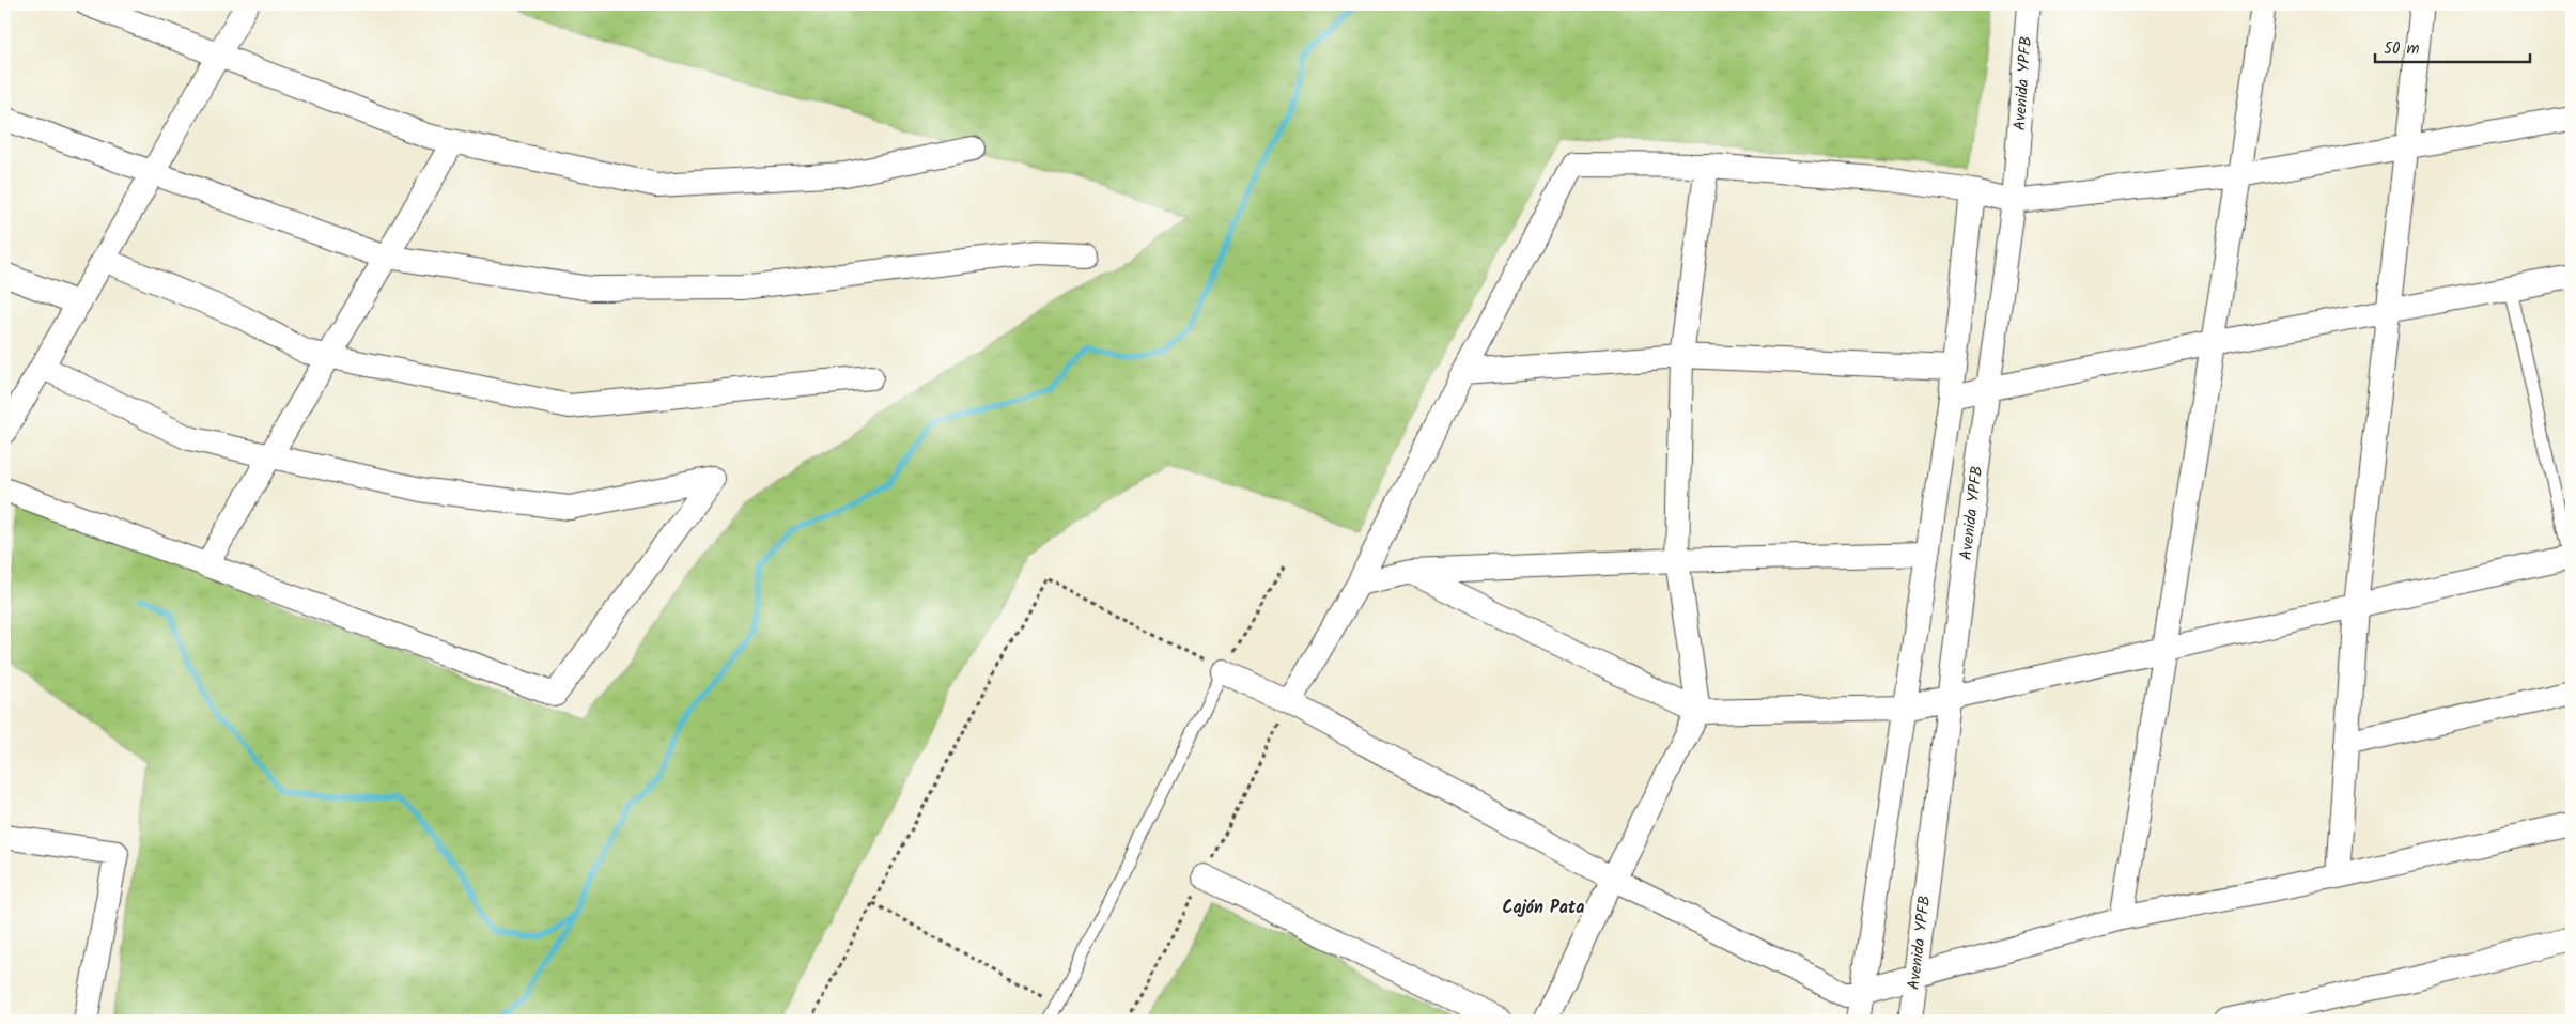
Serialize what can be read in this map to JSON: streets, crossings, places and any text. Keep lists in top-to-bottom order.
{
  "streets": {
    "street": ["Avenida YPFB"]
  },
  "districts": ["Cajón Pata"],
  "scale_bar": "50 m"
}
